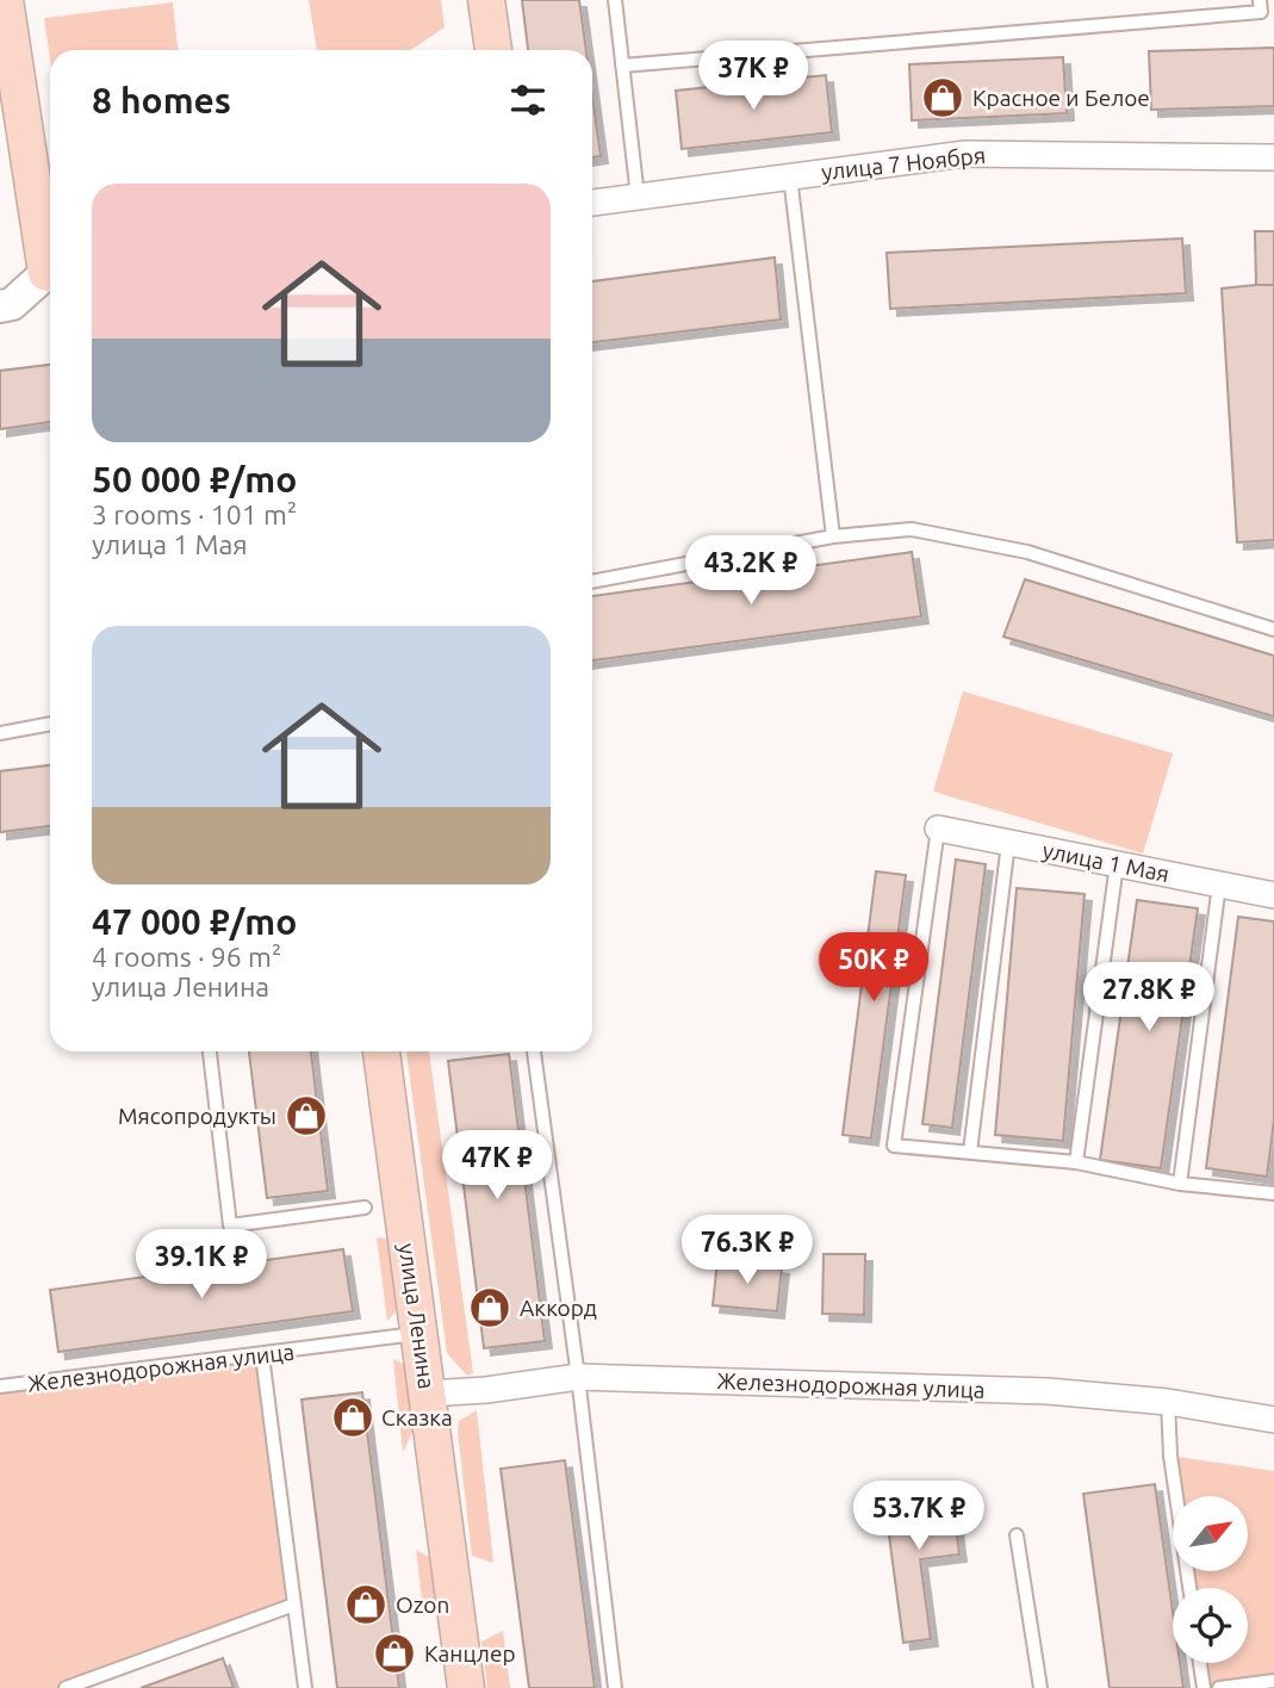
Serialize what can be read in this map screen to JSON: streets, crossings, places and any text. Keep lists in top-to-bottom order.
{
  "streets": {
    "main road": ["улица Ленина"],
    "street": ["улица 7 Ноября", "улица 1 Мая", "Железнодорожная улица"]
  },
  "crossings": [
    ["улица Ленина", "Железнодорожная улица"]
  ],
  "places": {
    "shop": [
      "Красное и Белое",
      "Мясопродукты",
      "Аккорд",
      "Сказка",
      "Ozon",
      "Канцлер"
    ]
  },
  "north": "top right",
  "page": {
    "price": [
      "37K ₽",
      "43.2K ₽",
      "50K ₽",
      "27.8K ₽",
      "47K ₽",
      "76.3K ₽",
      "39.1K ₽",
      "53.7K ₽"
    ],
    "heading": "8 homes",
    "list": [
      {
        "name": "50 000 ₽/mo",
        "note": "3 rooms · 101 m² · улица 1 Мая"
      },
      {
        "name": "47 000 ₽/mo",
        "note": "4 rooms · 96 m² · улица Ленина"
      }
    ]
  }
}
